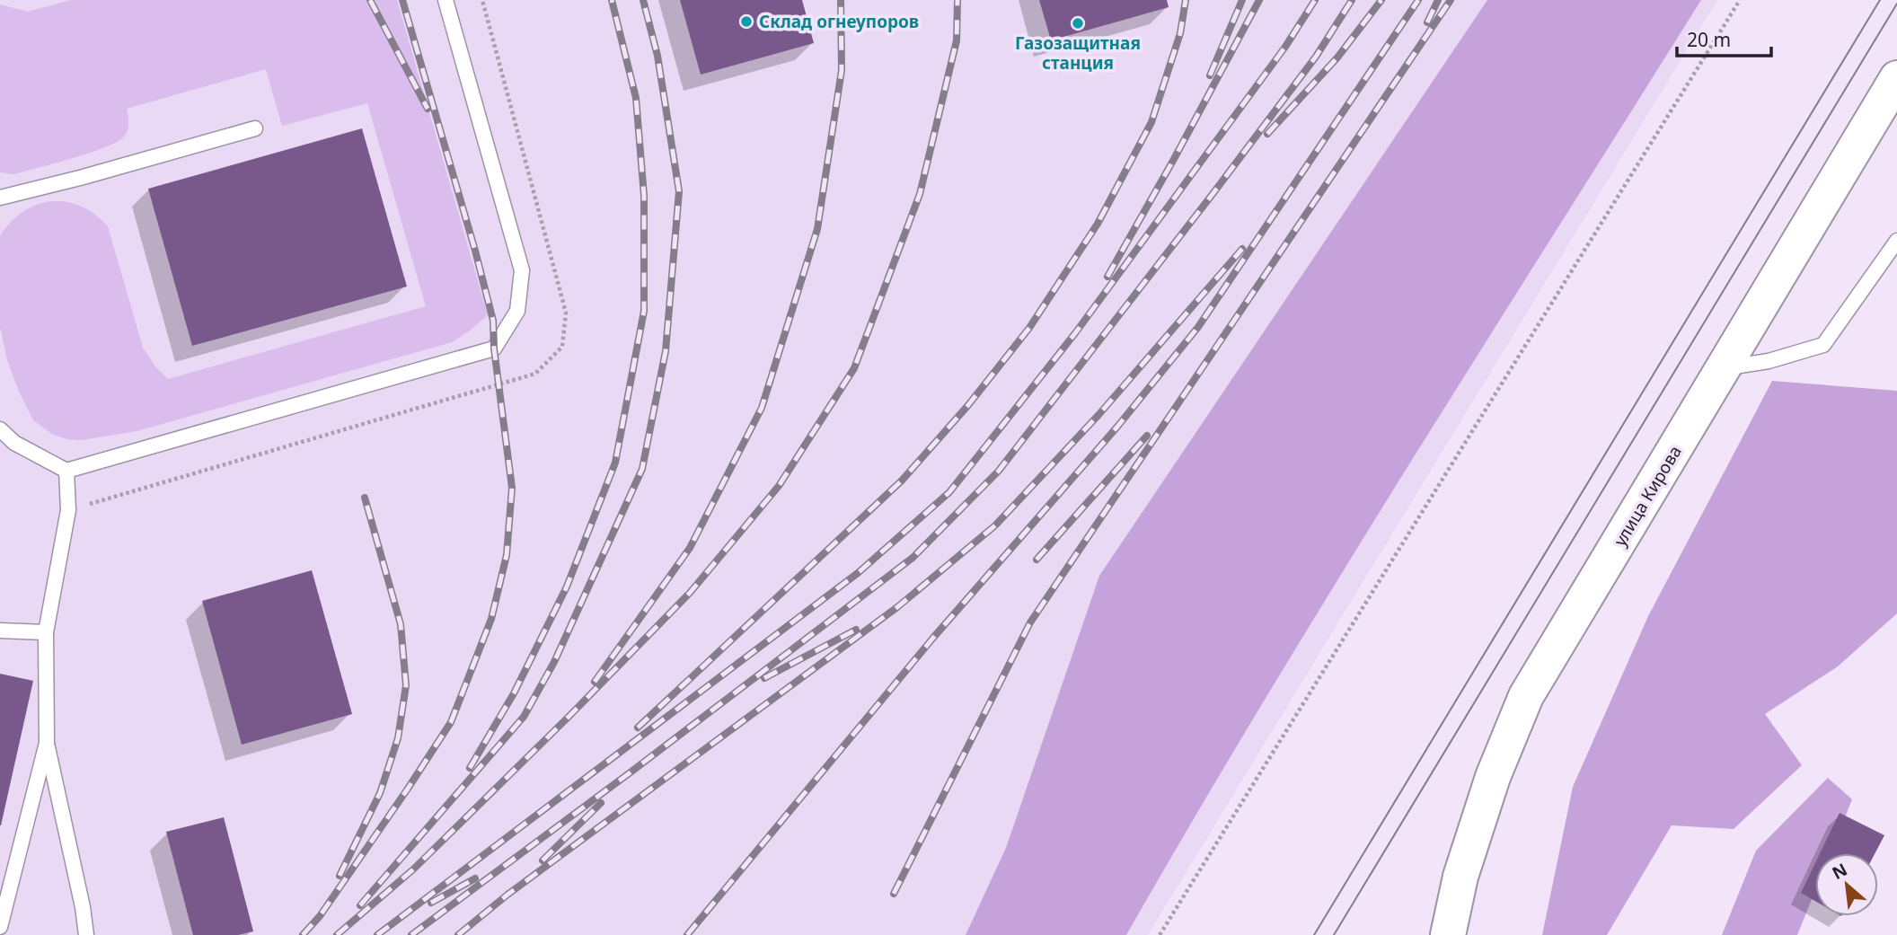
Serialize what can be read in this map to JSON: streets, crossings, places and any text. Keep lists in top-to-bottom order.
{
  "streets": {
    "main road": ["улица Кирова"]
  },
  "places": ["Склад огнеупоров", "Газозащитная станция"],
  "scale_bar": "20 m",
  "north": "top left"
}
